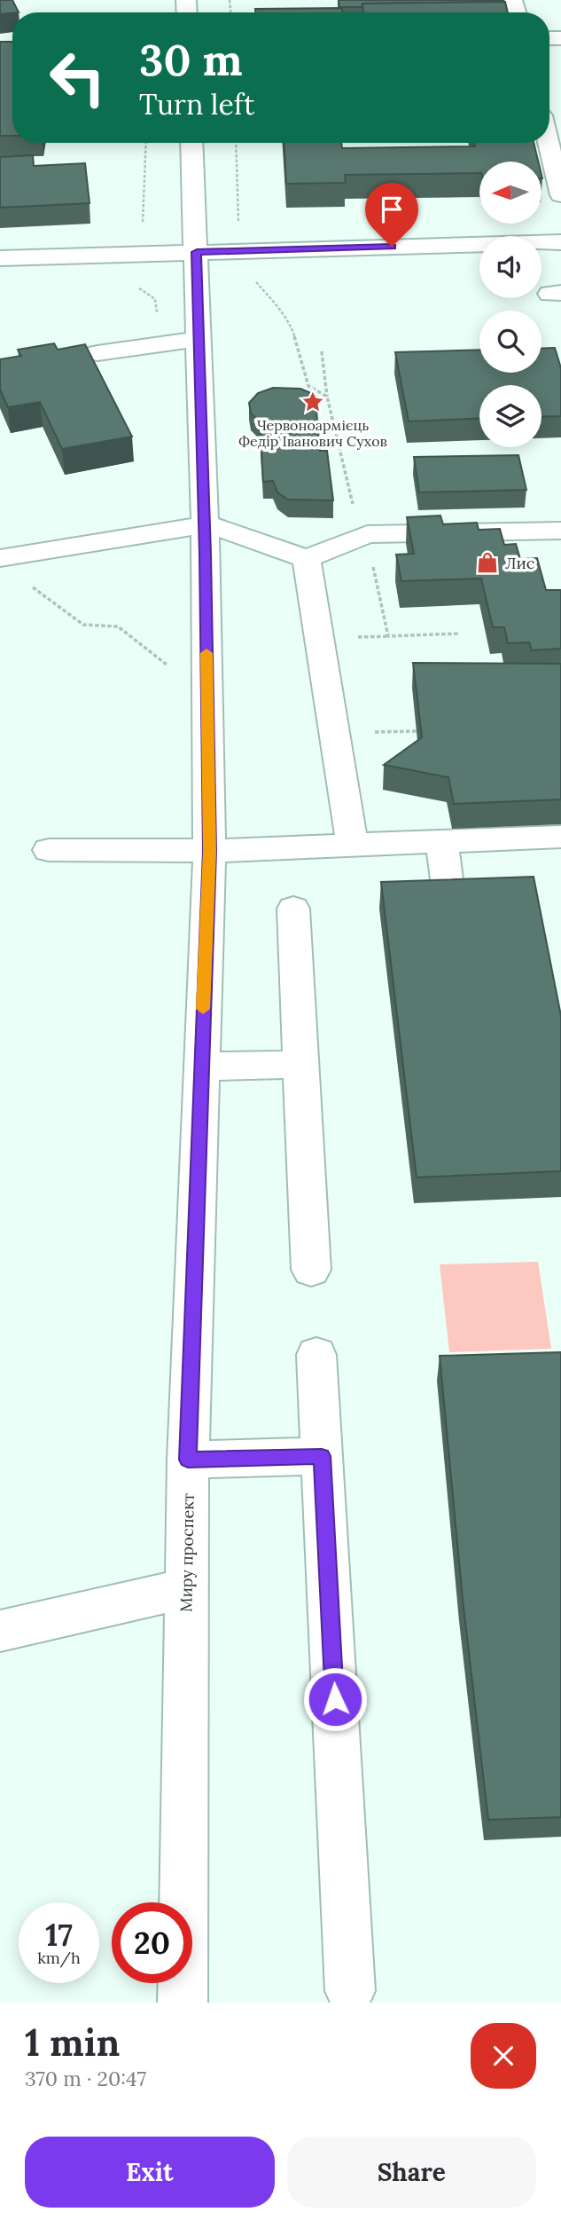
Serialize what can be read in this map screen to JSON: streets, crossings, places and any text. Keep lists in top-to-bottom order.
{
  "streets": {
    "street": ["Миру проспект"]
  },
  "places": {
    "place": ["Червоноармієць Федір Іванович Сухов"],
    "shop": ["Лис"]
  },
  "north": "left",
  "page": {
    "turn": ["30 m", "Turn left"],
    "speed": "17 km/h",
    "limit": "20",
    "heading": ["1 min", "370 m · 20:47"],
    "buttons": ["Exit", "Share"]
  }
}
